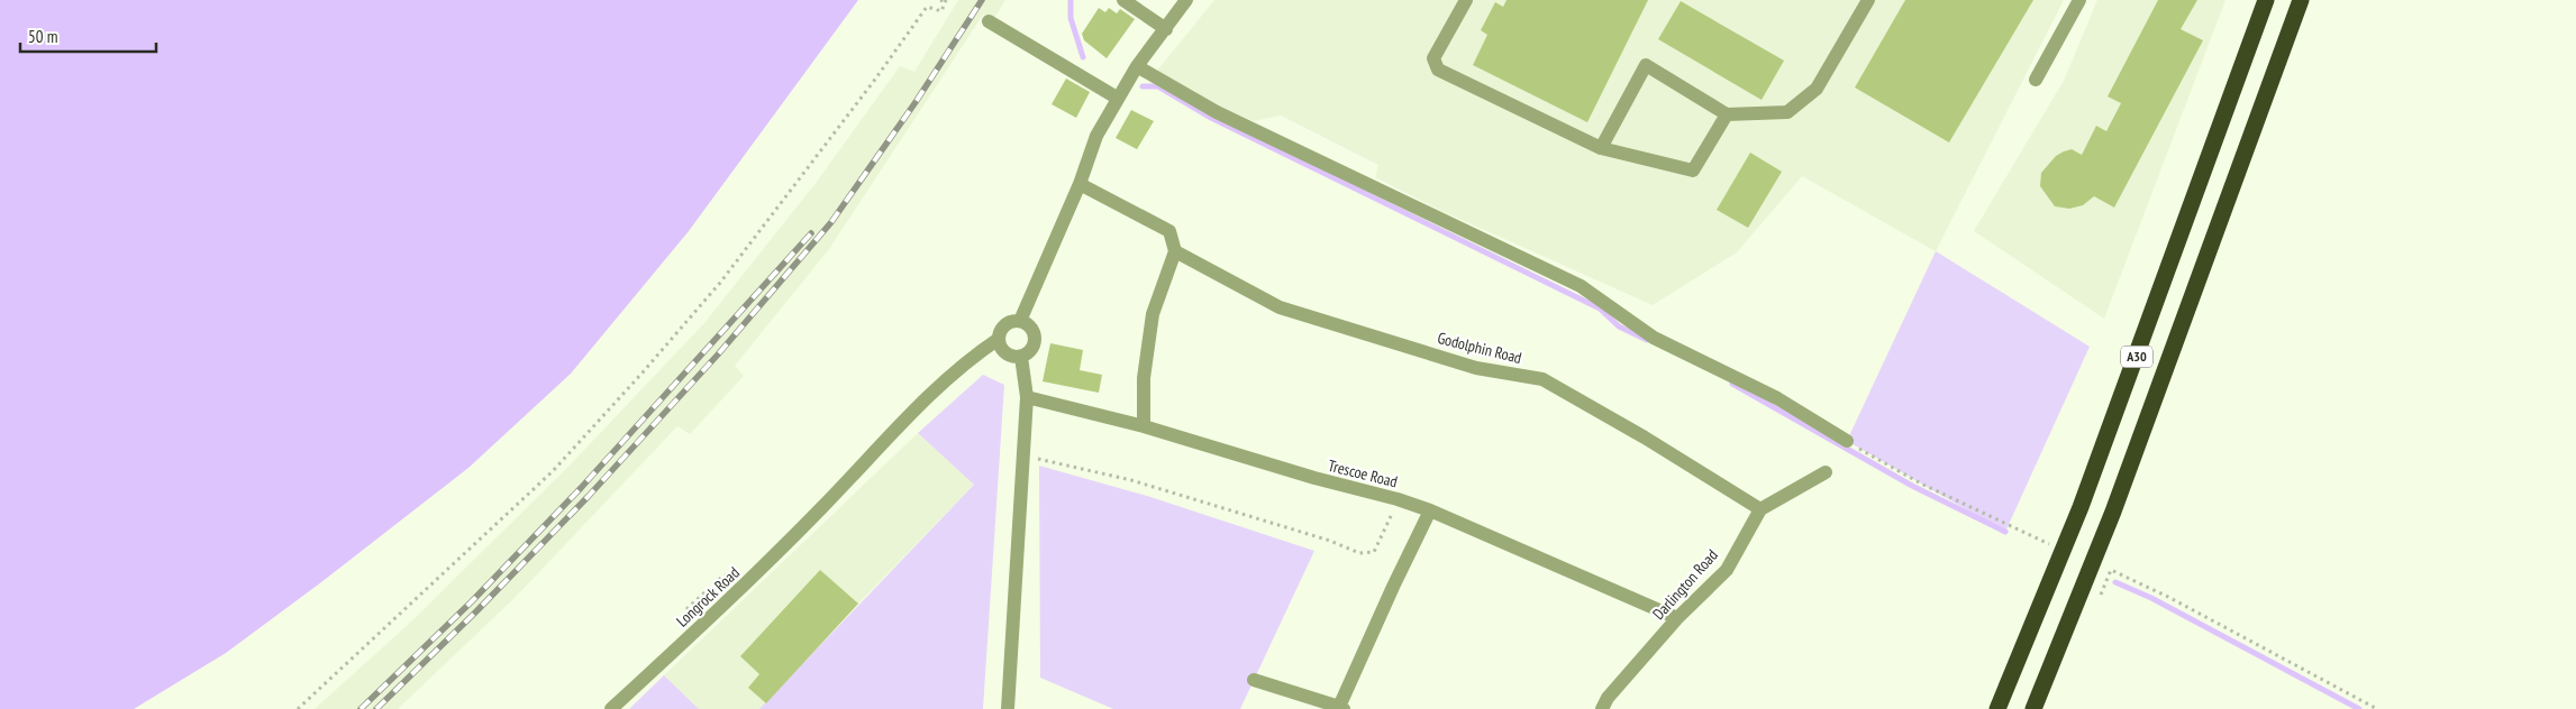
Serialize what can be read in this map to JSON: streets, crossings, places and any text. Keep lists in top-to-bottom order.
{
  "streets": {
    "highway": ["A30"],
    "street": [
      "Godolphin Road",
      "Trescoe Road",
      "Darlington Road",
      "Longrock Road"
    ]
  },
  "crossings": [
    ["Godolphin Road", "Darlington Road"],
    ["Trescoe Road", "Darlington Road"]
  ],
  "scale_bar": "50 m"
}
